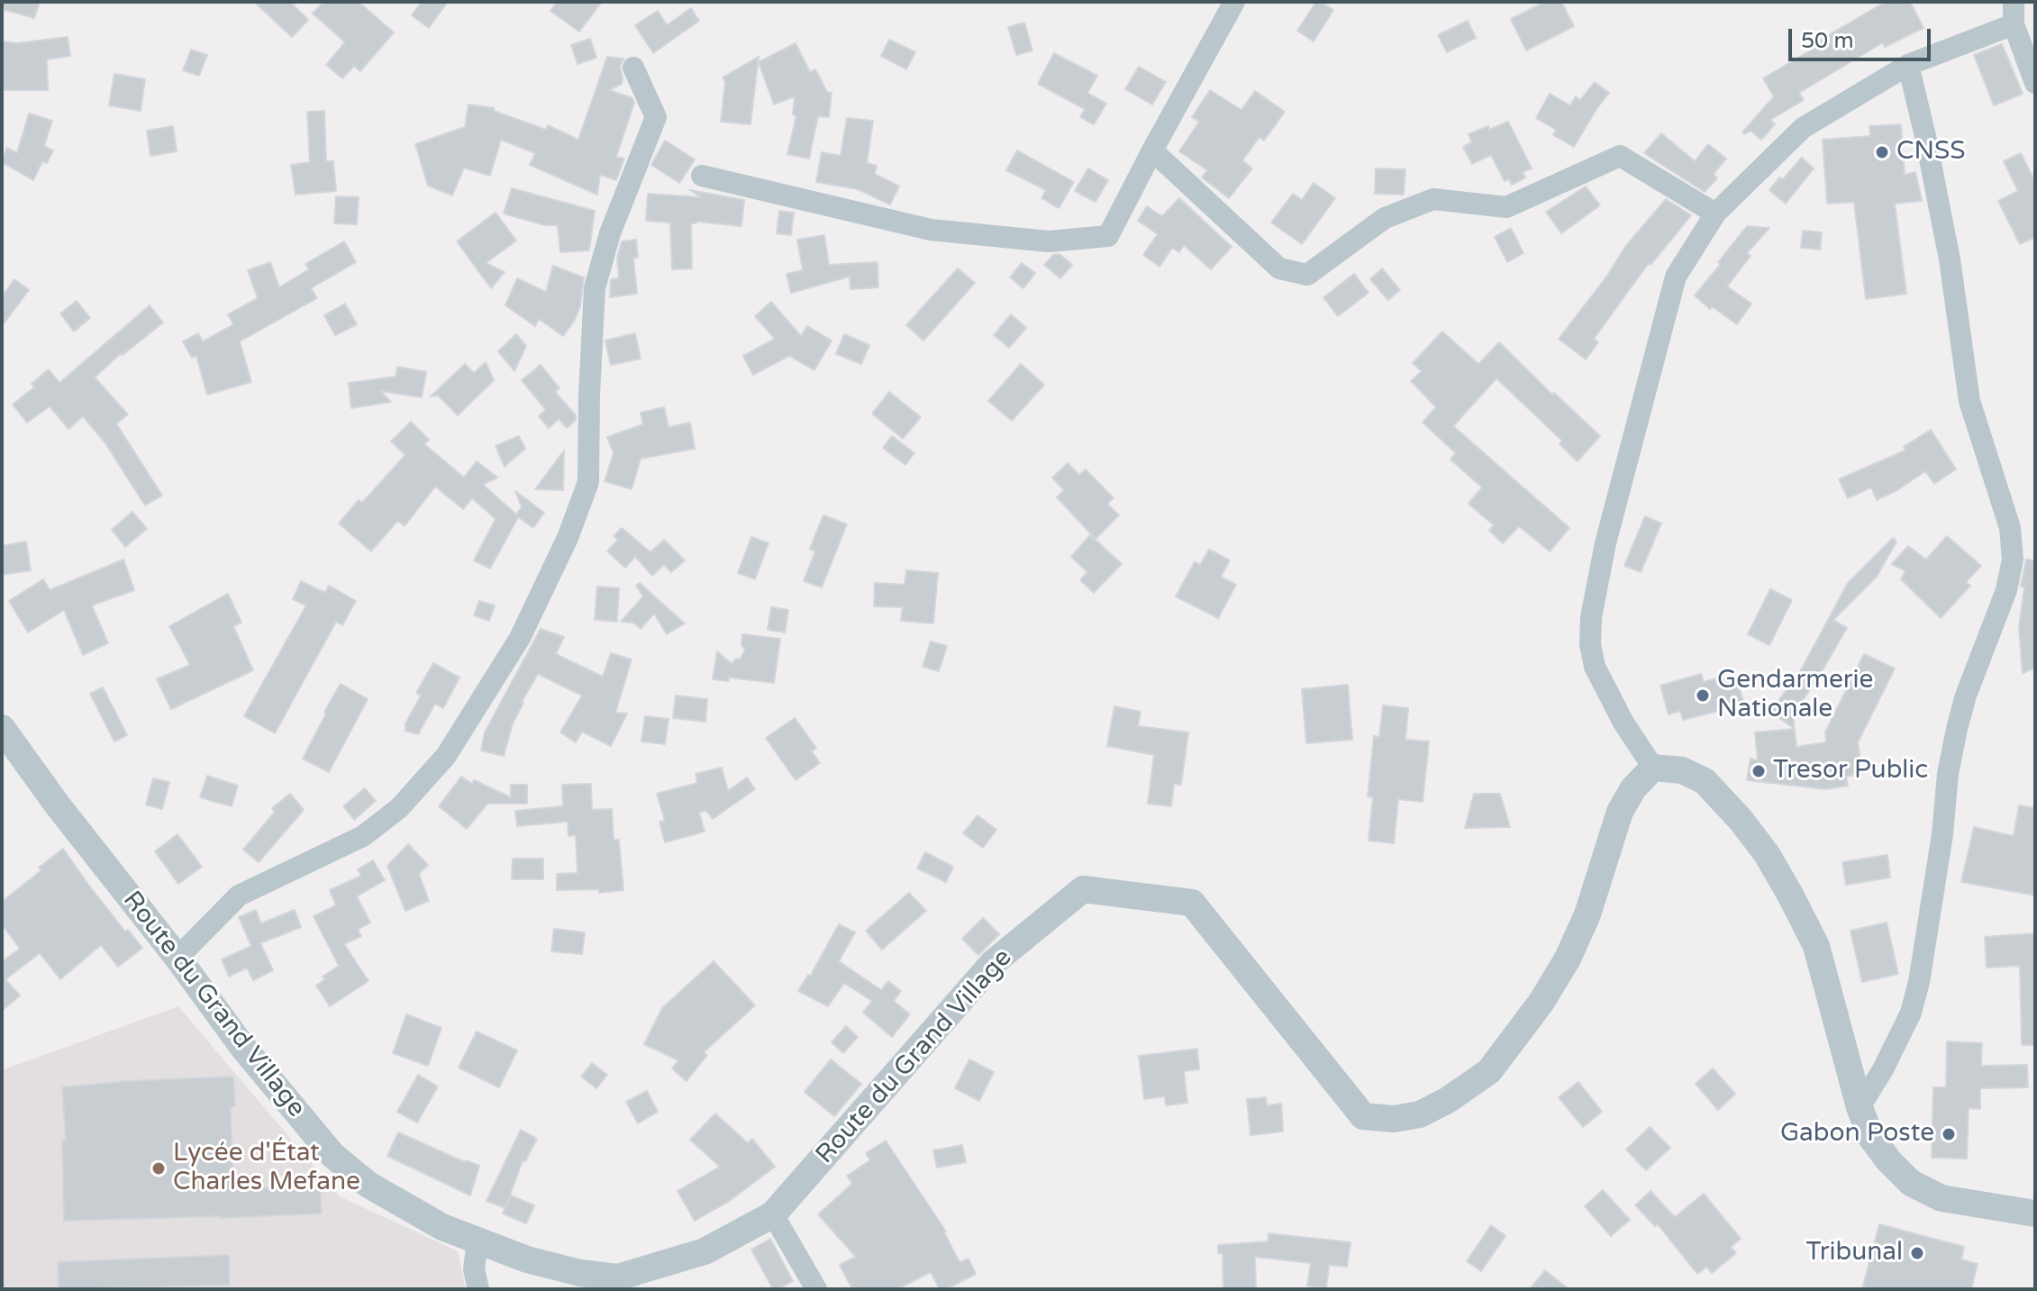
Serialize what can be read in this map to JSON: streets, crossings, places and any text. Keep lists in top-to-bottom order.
{
  "streets": {
    "street": ["Route du Grand Village"]
  },
  "places": [
    "CNSS",
    "Gendarmerie Nationale",
    "Tresor Public",
    "Gabon Poste",
    "Lycée d'État Charles Mefane",
    "Tribunal"
  ],
  "scale_bar": "50 m"
}
